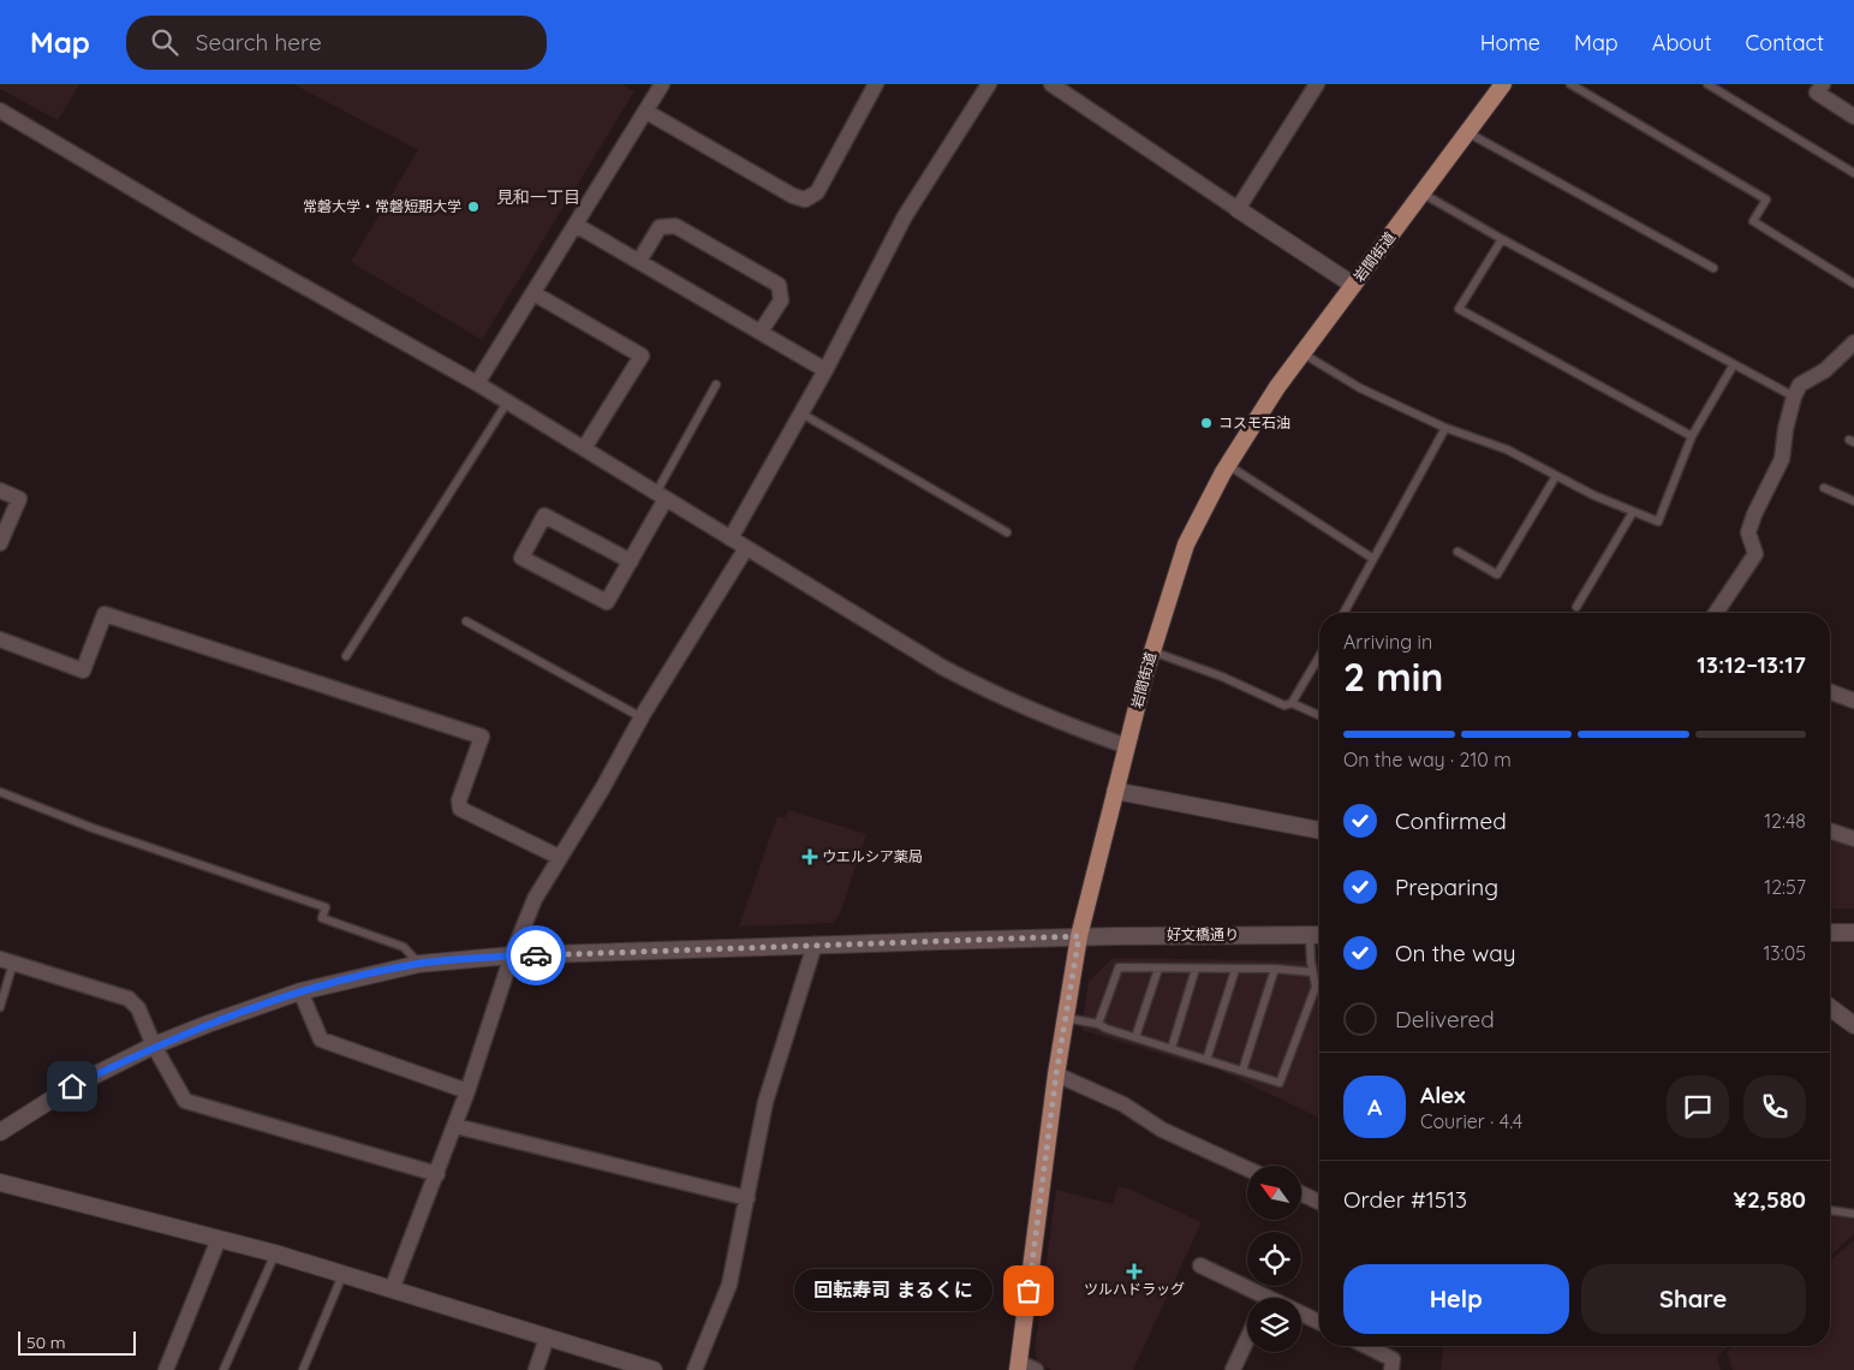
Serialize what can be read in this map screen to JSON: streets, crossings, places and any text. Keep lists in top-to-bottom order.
{
  "streets": {
    "main road": ["岩間街道"],
    "street": ["好文橋通り"]
  },
  "crossings": [
    ["岩間街道", "好文橋通り"]
  ],
  "districts": ["見和一丁目"],
  "places": {
    "other": ["常磐大学・常磐短期大学", "コスモ石油", "回転寿司 まるくに"],
    "health": ["ウエルシア薬局", "ツルハドラッグ"]
  },
  "scale_bar": "50 m",
  "north": "top left",
  "page": {
    "header": "Map",
    "search": "Search here",
    "nav": [
      "Home",
      "Map",
      "About",
      "Contact"
    ],
    "heading": ["2 min", "Arriving in", "13:12–13:17"],
    "panel": [
      "Alex",
      "Courier · 4.4",
      "Order #1513",
      "¥2,580"
    ],
    "bar": "On the way · 210 m",
    "list": [
      ["Confirmed", "12:48"],
      ["Preparing", "12:57"],
      ["On the way", "13:05"],
      "Delivered"
    ],
    "round": "A",
    "buttons": ["Help", "Share"],
    "bubble": "回転寿司 まるくに",
    "scale": "50 m"
  }
}
